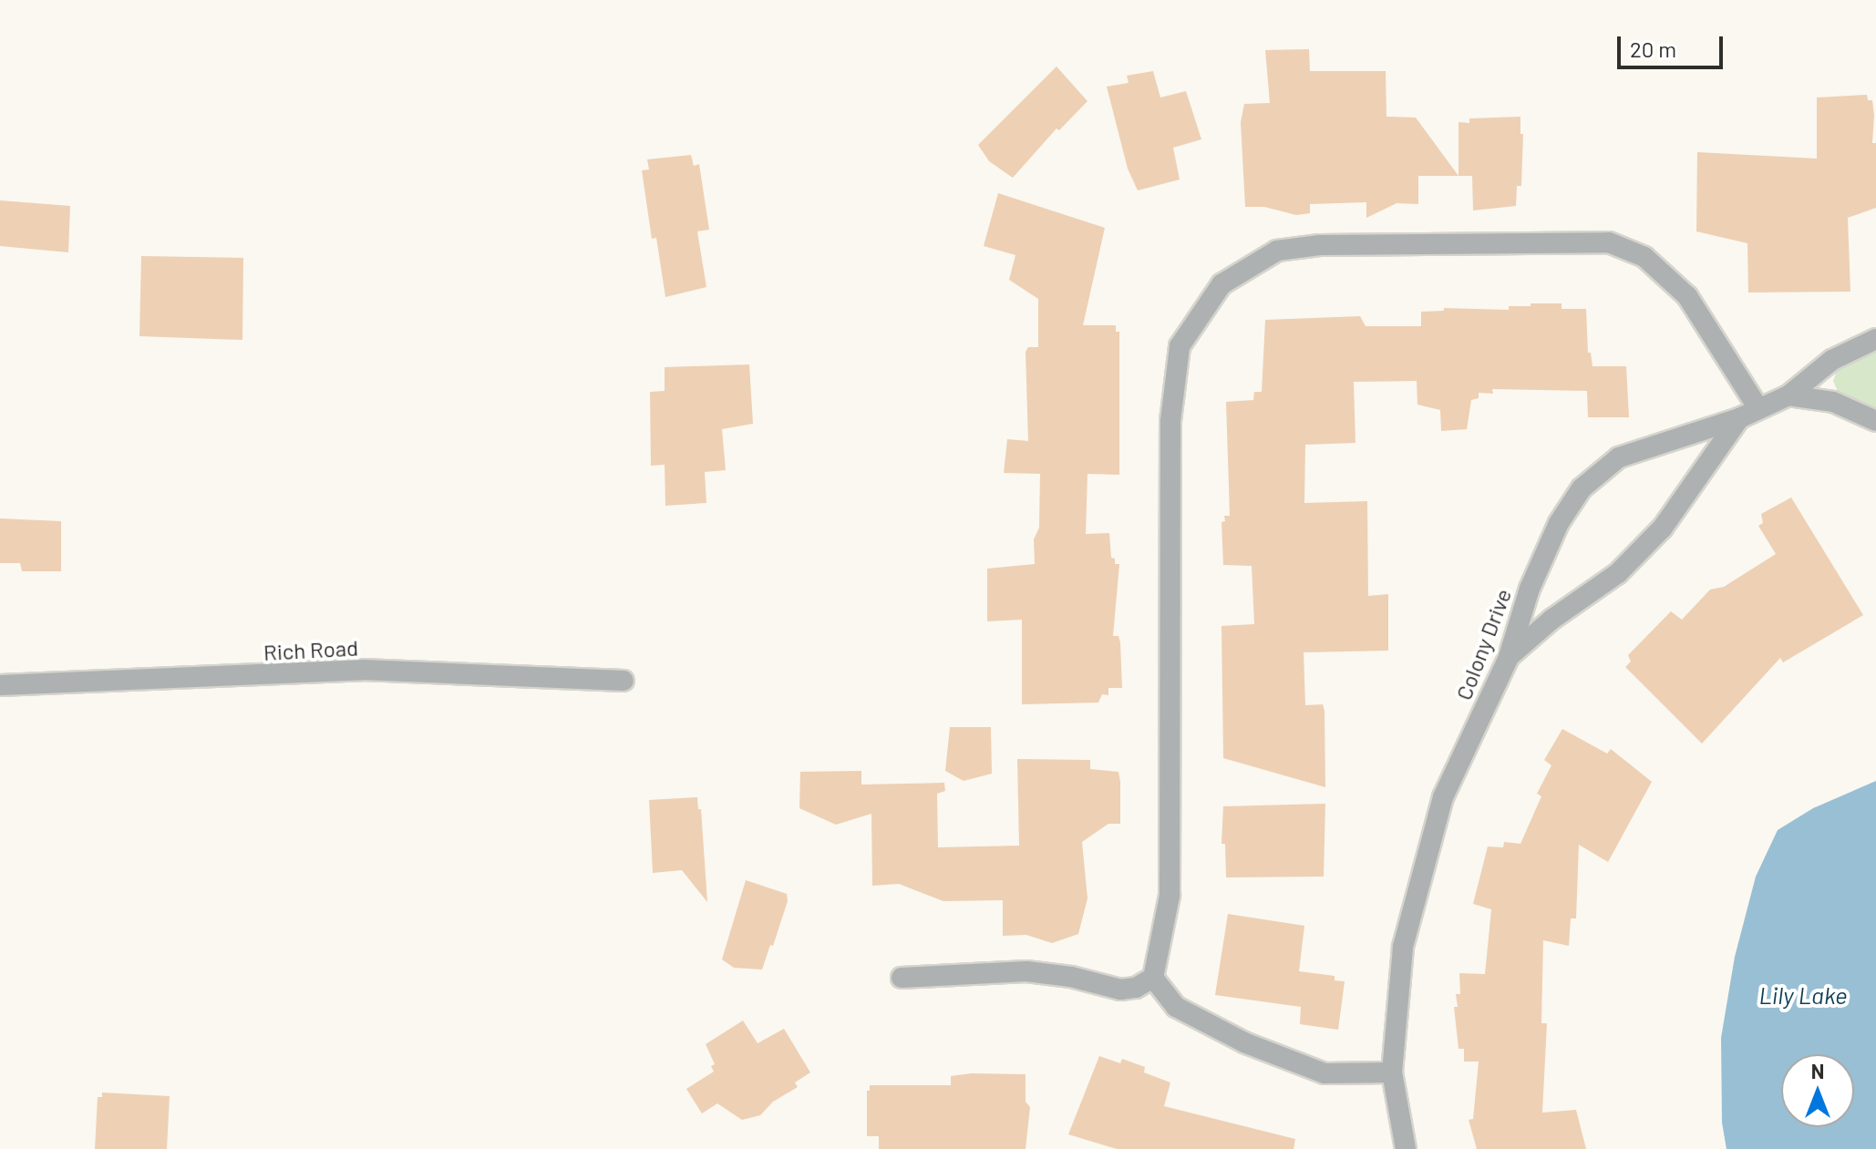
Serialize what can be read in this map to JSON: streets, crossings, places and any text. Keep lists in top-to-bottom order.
{
  "streets": {
    "street": ["Colony Drive", "Rich Road"]
  },
  "water": ["Lily Lake"],
  "scale_bar": "20 m",
  "north": "top"
}
